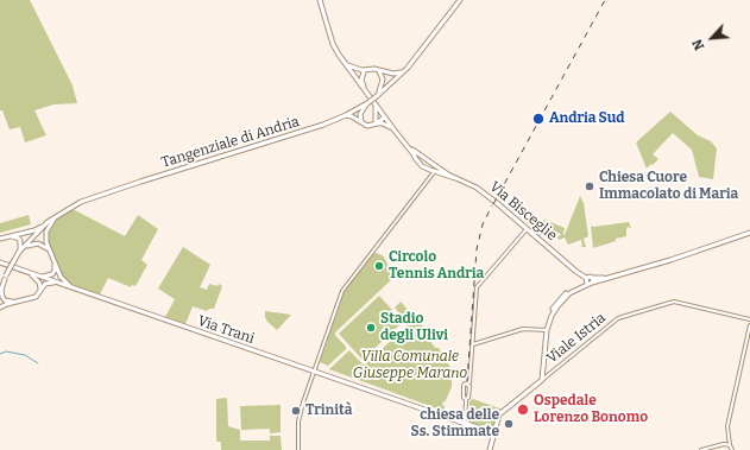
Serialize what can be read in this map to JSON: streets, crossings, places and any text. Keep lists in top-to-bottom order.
{
  "streets": {
    "main road": [
      "Tangenziale di Andria",
      "Via Bisceglie",
      "Via Trani",
      "Viale Istria"
    ]
  },
  "crossings": [
    ["Via Trani", "Viale Istria"]
  ],
  "parks": ["Villa Comunale Giuseppe Marano"],
  "places": [
    "Andria Sud",
    "Chiesa Cuore Immacolato di Maria",
    "Circolo Tennis Andria",
    "Stadio degli Ulivi",
    "Ospedale Lorenzo Bonomo",
    "Trinità",
    "chiesa delle Ss. Stimmate"
  ],
  "north": "bottom left"
}
